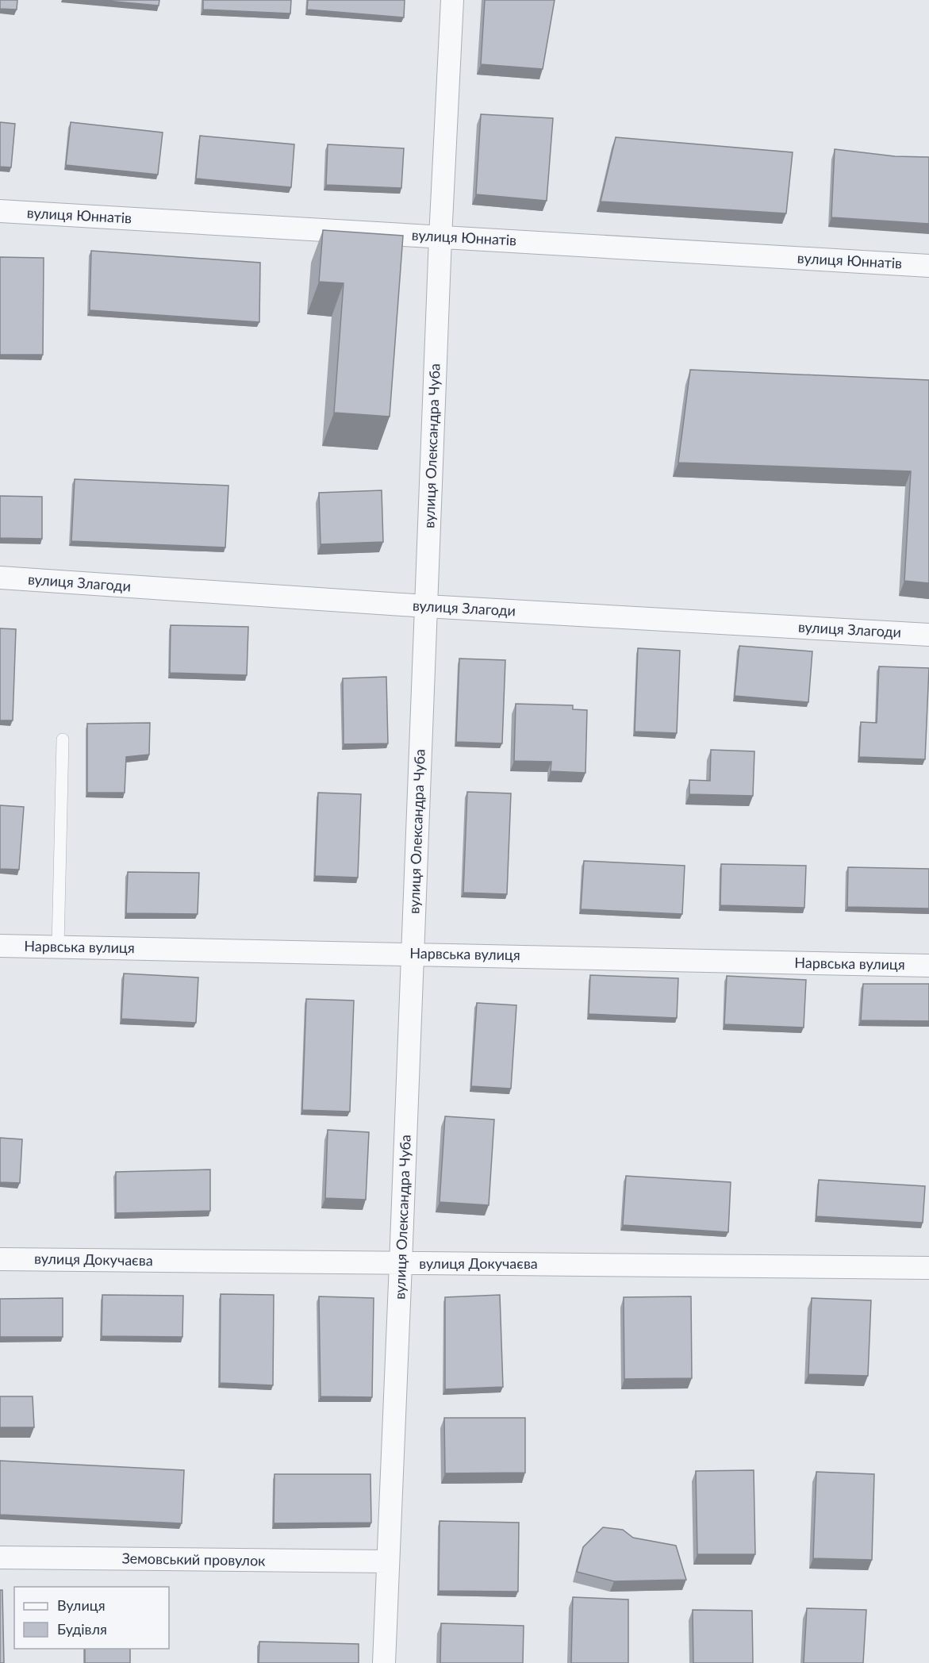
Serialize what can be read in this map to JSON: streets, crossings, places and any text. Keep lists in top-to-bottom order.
{
  "streets": {
    "street": [
      "вулиця Юннатів",
      "вулиця Олександра Чуба",
      "вулиця Злагоди",
      "Нарвська вулиця",
      "вулиця Докучаєва",
      "Земовський провулок"
    ]
  },
  "crossings": [
    ["вулиця Юннатів", "вулиця Олександра Чуба"],
    ["вулиця Олександра Чуба", "вулиця Злагоди"],
    ["вулиця Олександра Чуба", "Нарвська вулиця"],
    ["вулиця Олександра Чуба", "вулиця Докучаєва"],
    ["вулиця Олександра Чуба", "Земовський провулок"]
  ],
  "legend": ["Вулиця", "Будівля"]
}
